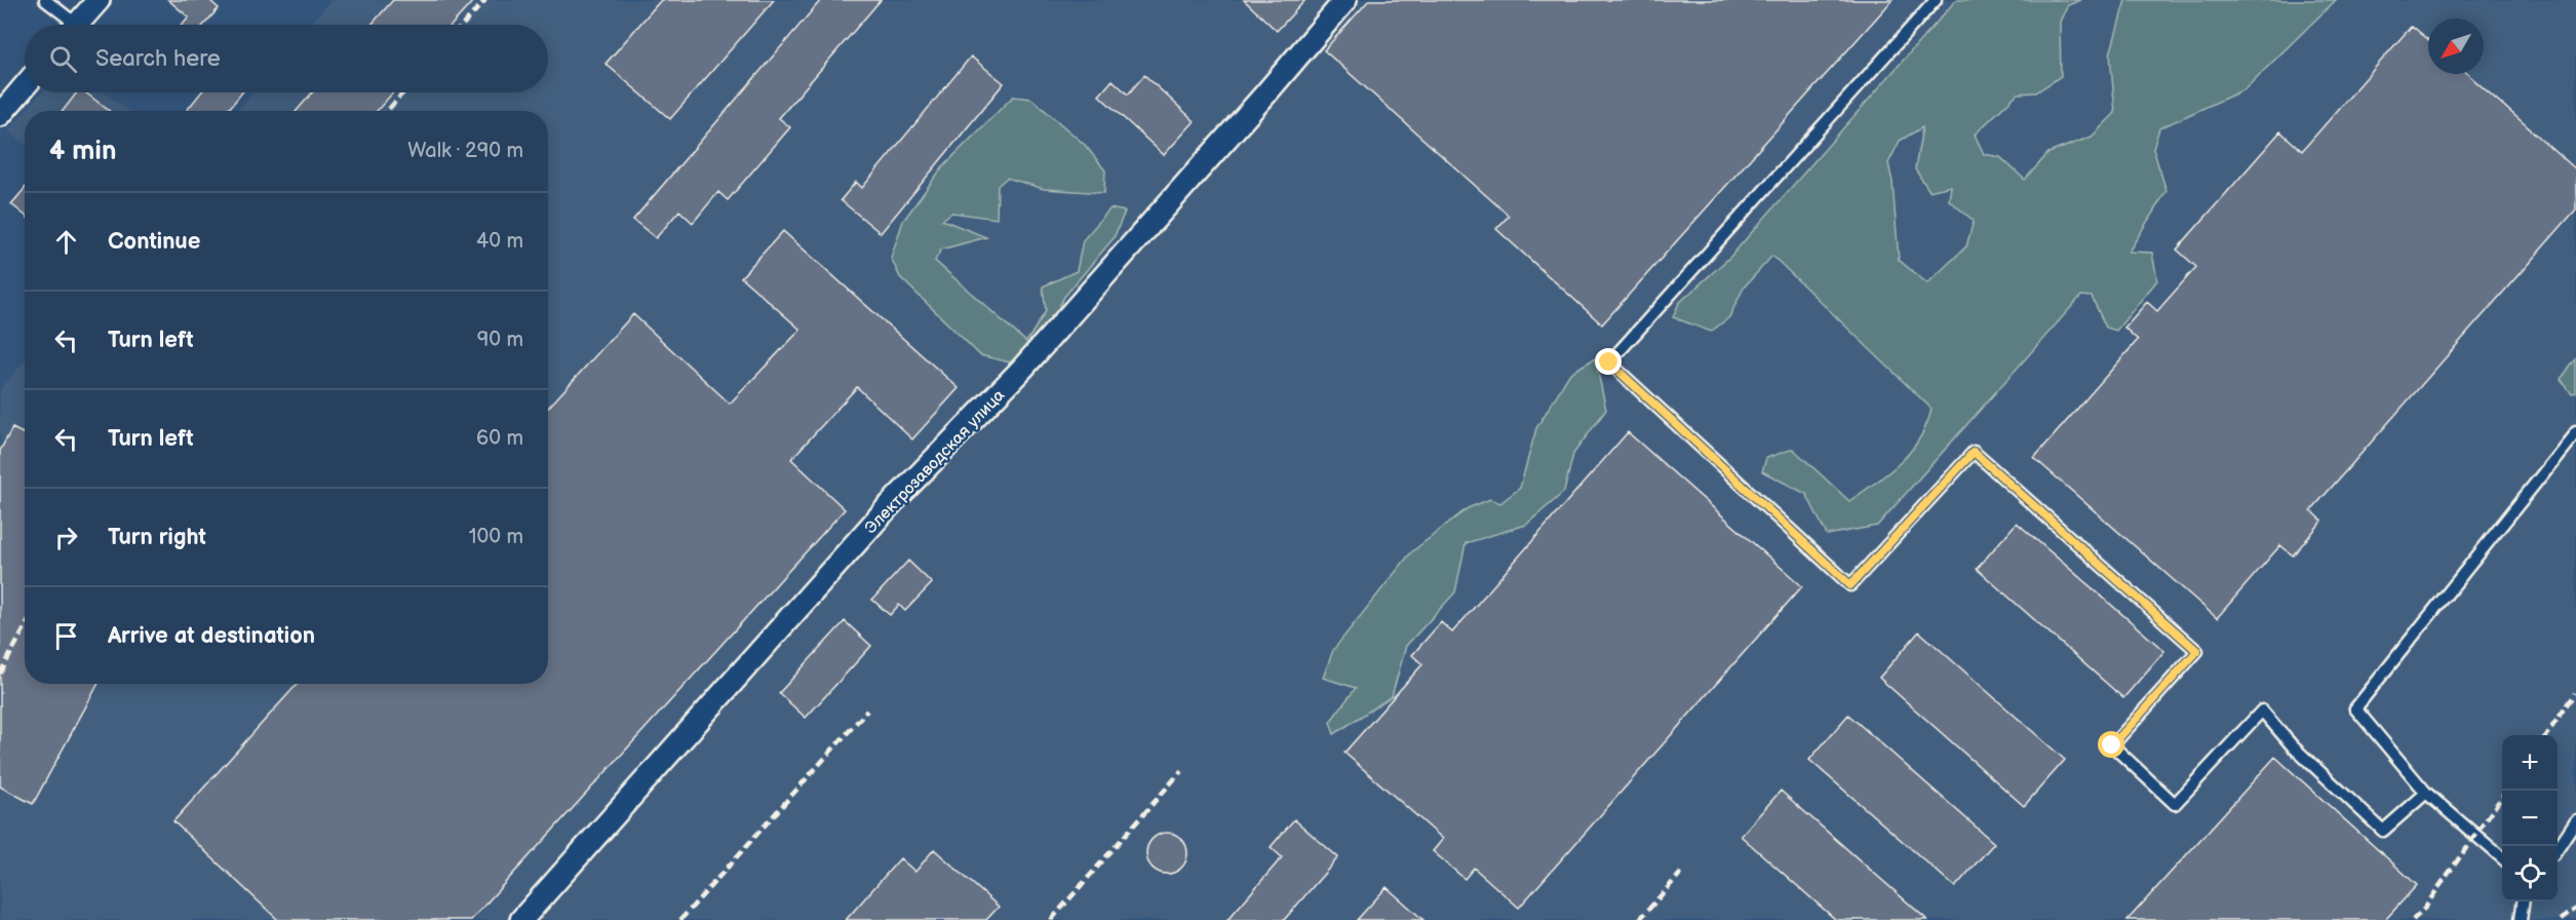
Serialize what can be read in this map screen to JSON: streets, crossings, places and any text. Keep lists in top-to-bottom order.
{
  "streets": {
    "street": ["Электрозаводская улица"]
  },
  "north": "bottom left",
  "page": {
    "search": "Search here",
    "heading": ["4 min", "Walk · 290 m"],
    "list": [
      ["Continue", "40 m"],
      ["Turn left", "90 m"],
      ["Turn left", "60 m"],
      ["Turn right", "100 m"],
      "Arrive at destination"
    ],
    "map_buttons": ["+", "−"]
  }
}
